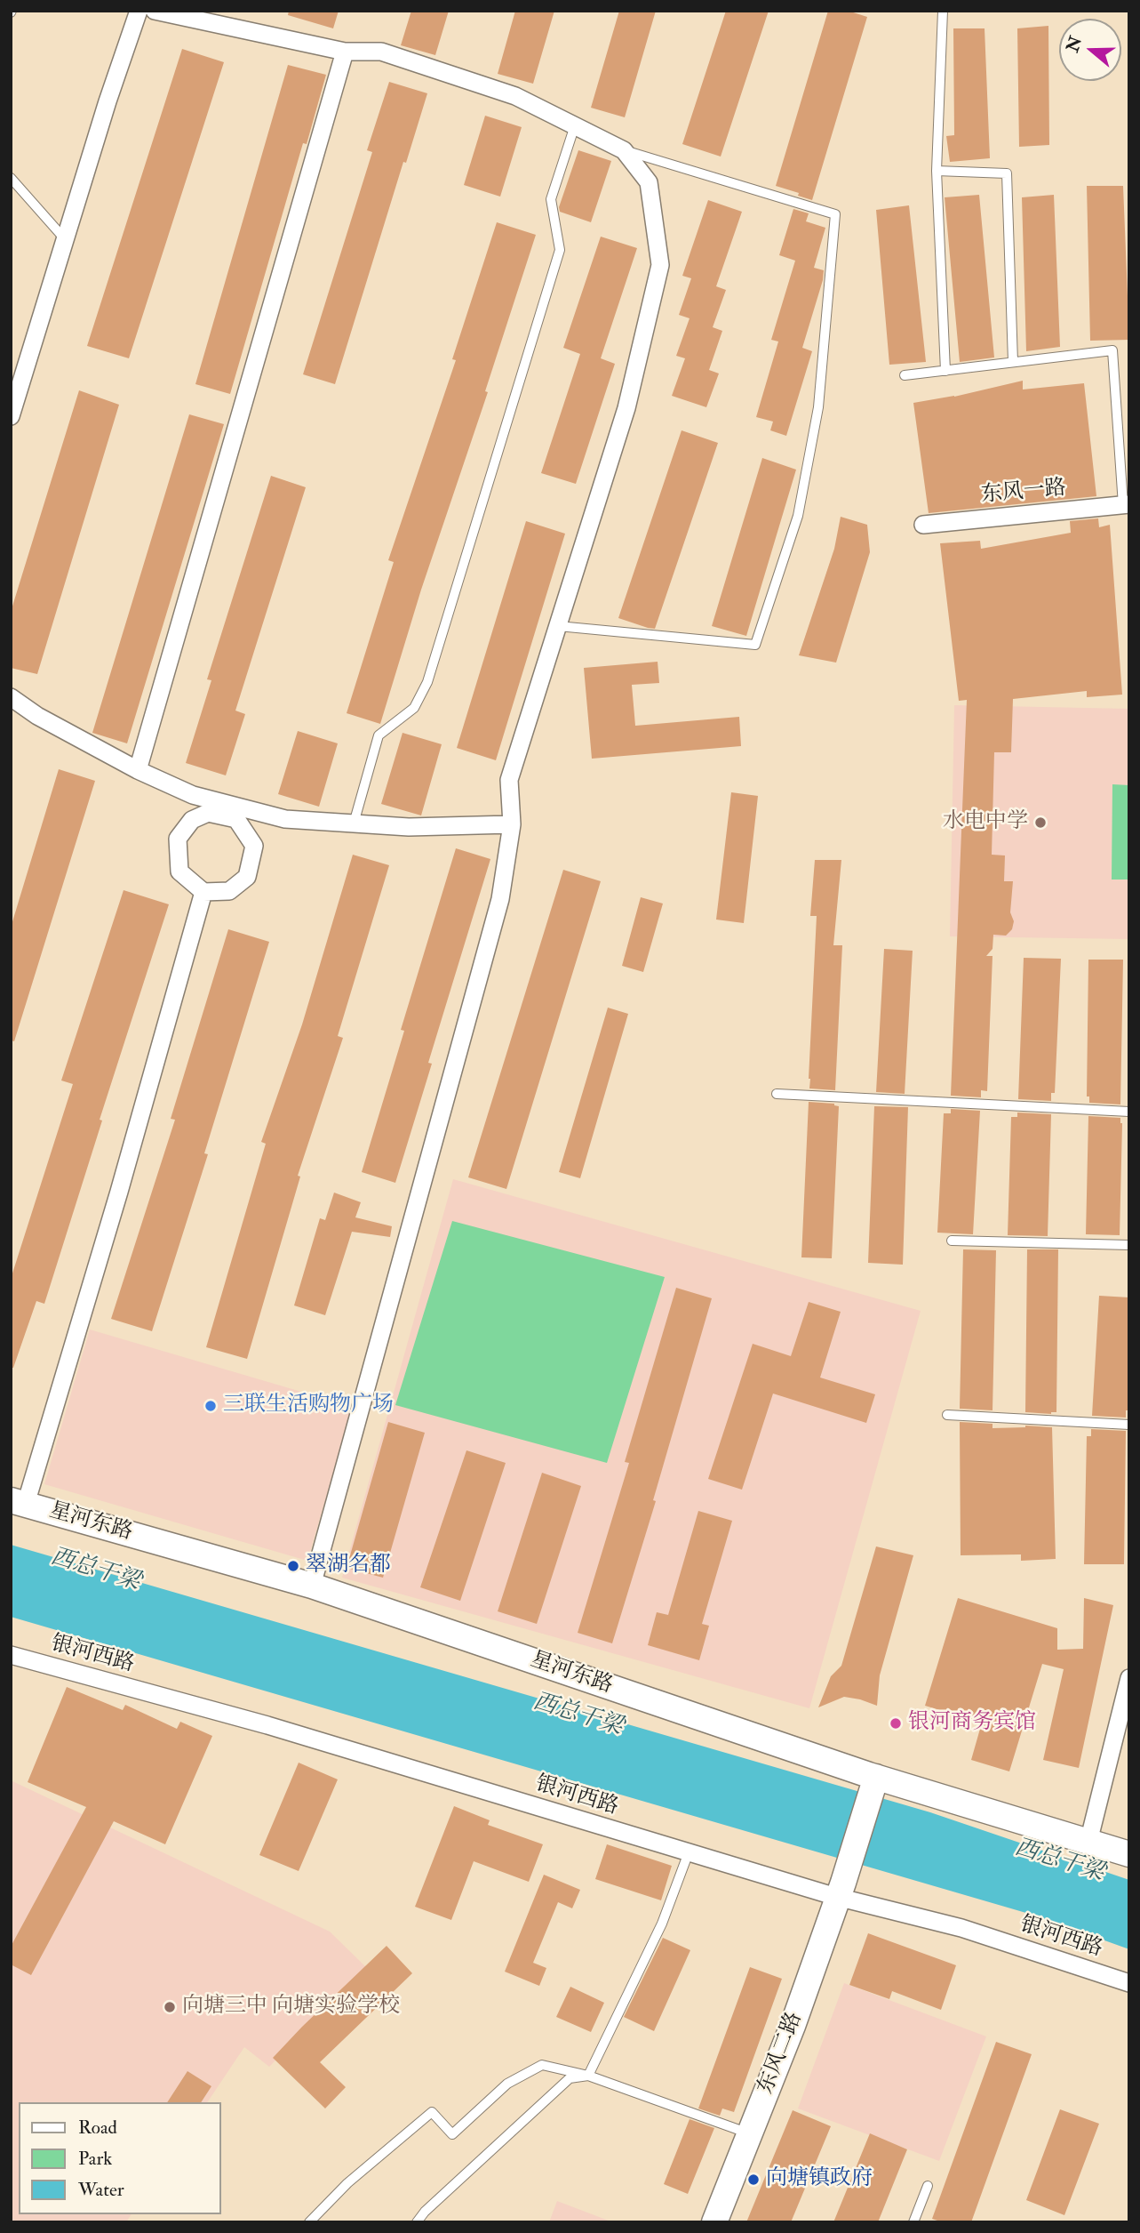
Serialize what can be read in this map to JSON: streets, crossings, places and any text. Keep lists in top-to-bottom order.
{
  "streets": {
    "main road": ["星河东路", "东风二路"],
    "street": ["东风一路", "银河西路"]
  },
  "crossings": [
    ["星河东路", "东风二路"],
    ["银河西路", "东风二路"]
  ],
  "water": ["西总干梁"],
  "places": [
    "水电中学",
    "三联生活购物广场",
    "翠湖名都",
    "银河商务宾馆",
    "向塘三中 向塘实验学校",
    "向塘镇政府"
  ],
  "legend": ["Road", "Park", "Water"],
  "north": "left"
}
